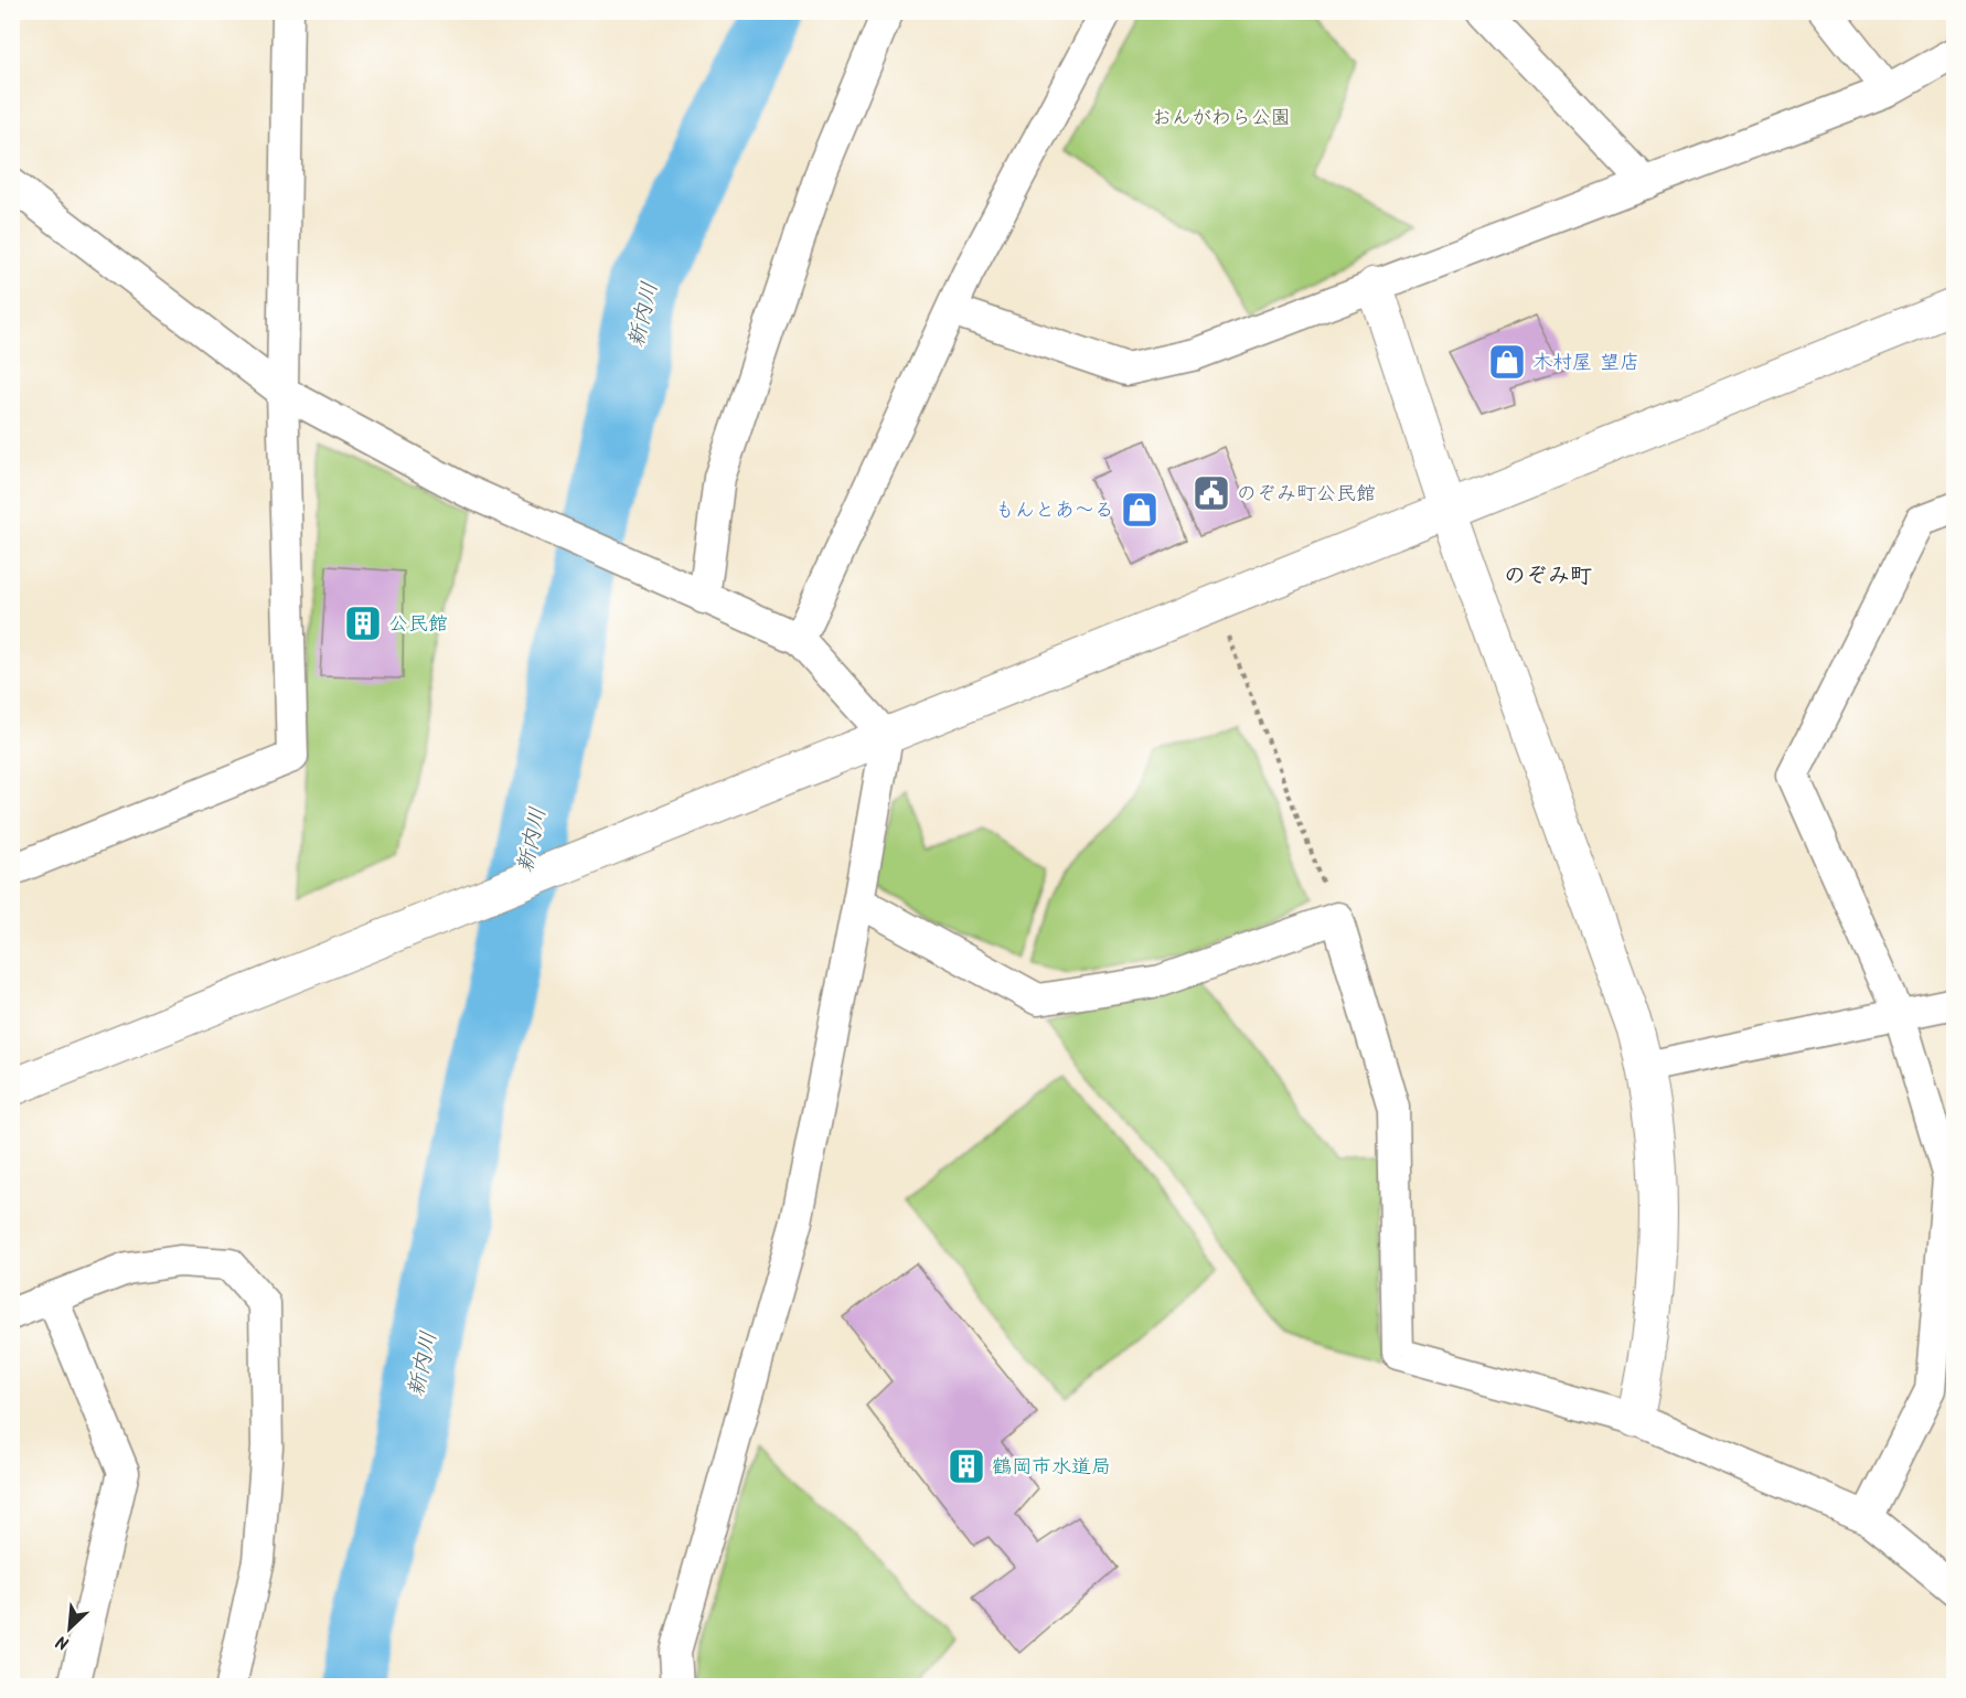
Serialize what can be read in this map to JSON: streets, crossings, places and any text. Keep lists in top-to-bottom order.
{
  "districts": ["のぞみ町"],
  "water": ["新内川"],
  "parks": ["おんがわら公園"],
  "places": {
    "shop": ["木村屋 望店", "もんとあ～る"],
    "public building": ["のぞみ町公民館"],
    "building": ["公民館", "鶴岡市水道局"]
  },
  "north": "bottom left"
}
